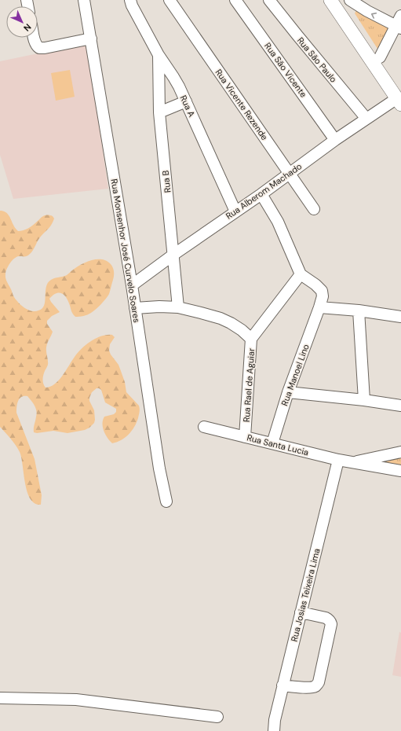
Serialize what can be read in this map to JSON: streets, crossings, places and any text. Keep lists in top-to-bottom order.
{
  "streets": {
    "street": [
      "Rua São Paulo",
      "Rua São Vicente",
      "Rua Vicente Rezende",
      "Rua A",
      "Rua B",
      "Rua Alberom Machado",
      "Rua Monsenhor José Curvelo Soares",
      "Rua Manoel Lino",
      "Rua Rael de Aguiar",
      "Rua Santa Lucia",
      "Rua Josias Teixeira Lima"
    ]
  },
  "crossings": [
    ["Rua São Paulo", "Rua Alberom Machado"],
    ["Rua São Vicente", "Rua Alberom Machado"],
    ["Rua Vicente Rezende", "Rua Alberom Machado"],
    ["Rua A", "Rua B"],
    ["Rua A", "Rua Alberom Machado"],
    ["Rua B", "Rua Alberom Machado"],
    ["Rua Alberom Machado", "Rua Monsenhor José Curvelo Soares"],
    ["Rua Manoel Lino", "Rua Rael de Aguiar"],
    ["Rua Manoel Lino", "Rua Santa Lucia"],
    ["Rua Rael de Aguiar", "Rua Santa Lucia"],
    ["Rua Santa Lucia", "Rua Josias Teixeira Lima"]
  ],
  "north": "bottom right"
}
